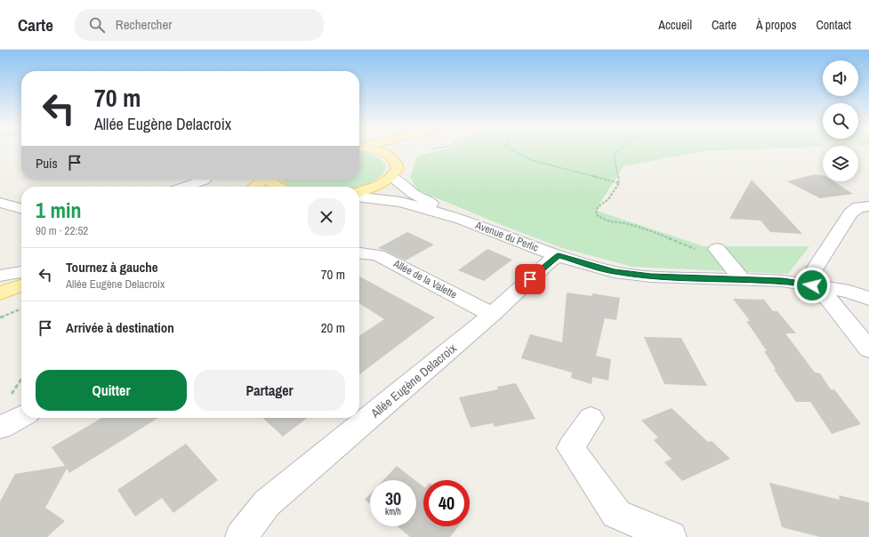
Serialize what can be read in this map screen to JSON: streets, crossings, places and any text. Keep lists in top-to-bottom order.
{
  "streets": {
    "street": ["Avenue du Perlic", "Allée de la Valette", "Allée Eugène Delacroix"]
  },
  "crossings": [
    ["Avenue du Perlic", "Allée Eugène Delacroix"],
    ["Allée de la Valette", "Allée Eugène Delacroix"]
  ],
  "page": {
    "header": "Carte",
    "search": "Rechercher",
    "nav": [
      "Accueil",
      "Carte",
      "À propos",
      "Contact"
    ],
    "turn": ["70 m", "Allée Eugène Delacroix"],
    "then": "Puis",
    "heading": ["1 min", "90 m · 22:52"],
    "list": [
      {
        "name": "Tournez à gauche",
        "note": "Allée Eugène Delacroix",
        "value": "70 m"
      },
      {
        "name": "Arrivée à destination",
        "value": "20 m"
      }
    ],
    "buttons": ["Quitter", "Partager"],
    "speed": "30 km/h",
    "limit": "40"
  }
}
